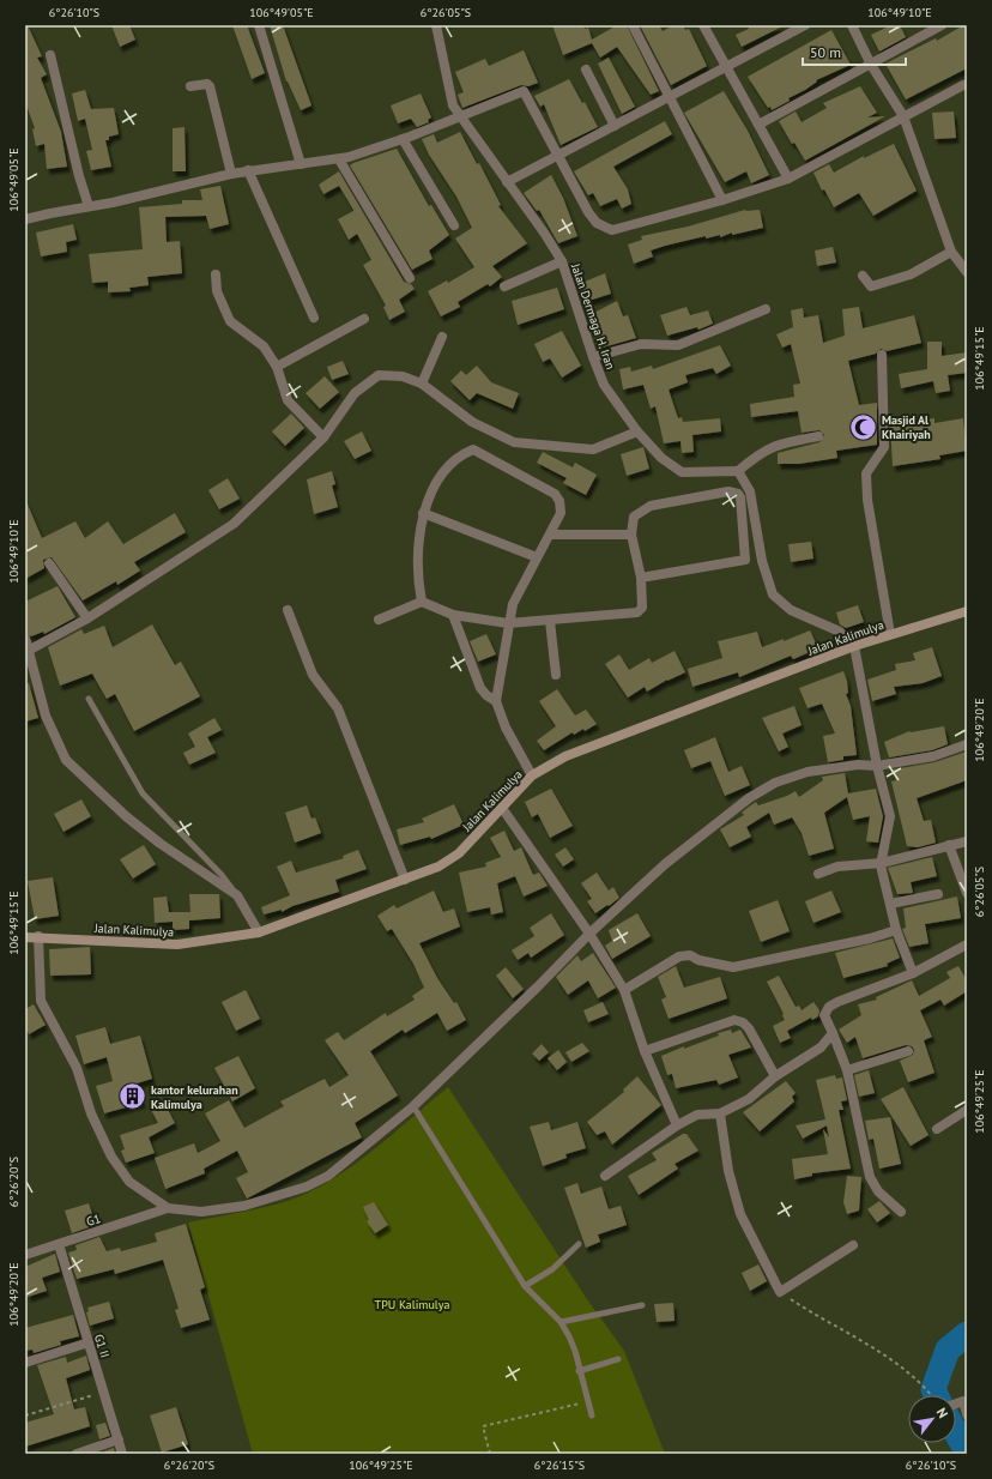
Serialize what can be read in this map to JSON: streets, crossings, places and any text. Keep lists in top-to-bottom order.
{
  "streets": {
    "street": [
      "Jalan Dermaga H. Iran",
      "Jalan Kalimulya",
      "G1",
      "G1 II"
    ]
  },
  "crossings": [
    ["G1", "G1 II"]
  ],
  "parks": ["TPU Kalimulya"],
  "places": {
    "mosque": ["Masjid Al Khairiyah"],
    "building": ["kantor kelurahan Kalimulya"]
  },
  "scale_bar": "50 m",
  "north": "top right",
  "coordinates": [
    "6°26'10\"S",
    "106°49'05\"E",
    "6°26'05\"S",
    "106°49'10\"E",
    "106°49'15\"E",
    "106°49'20\"E",
    "106°49'25\"E",
    "6°26'20\"S",
    "6°26'15\"S"
  ]
}
